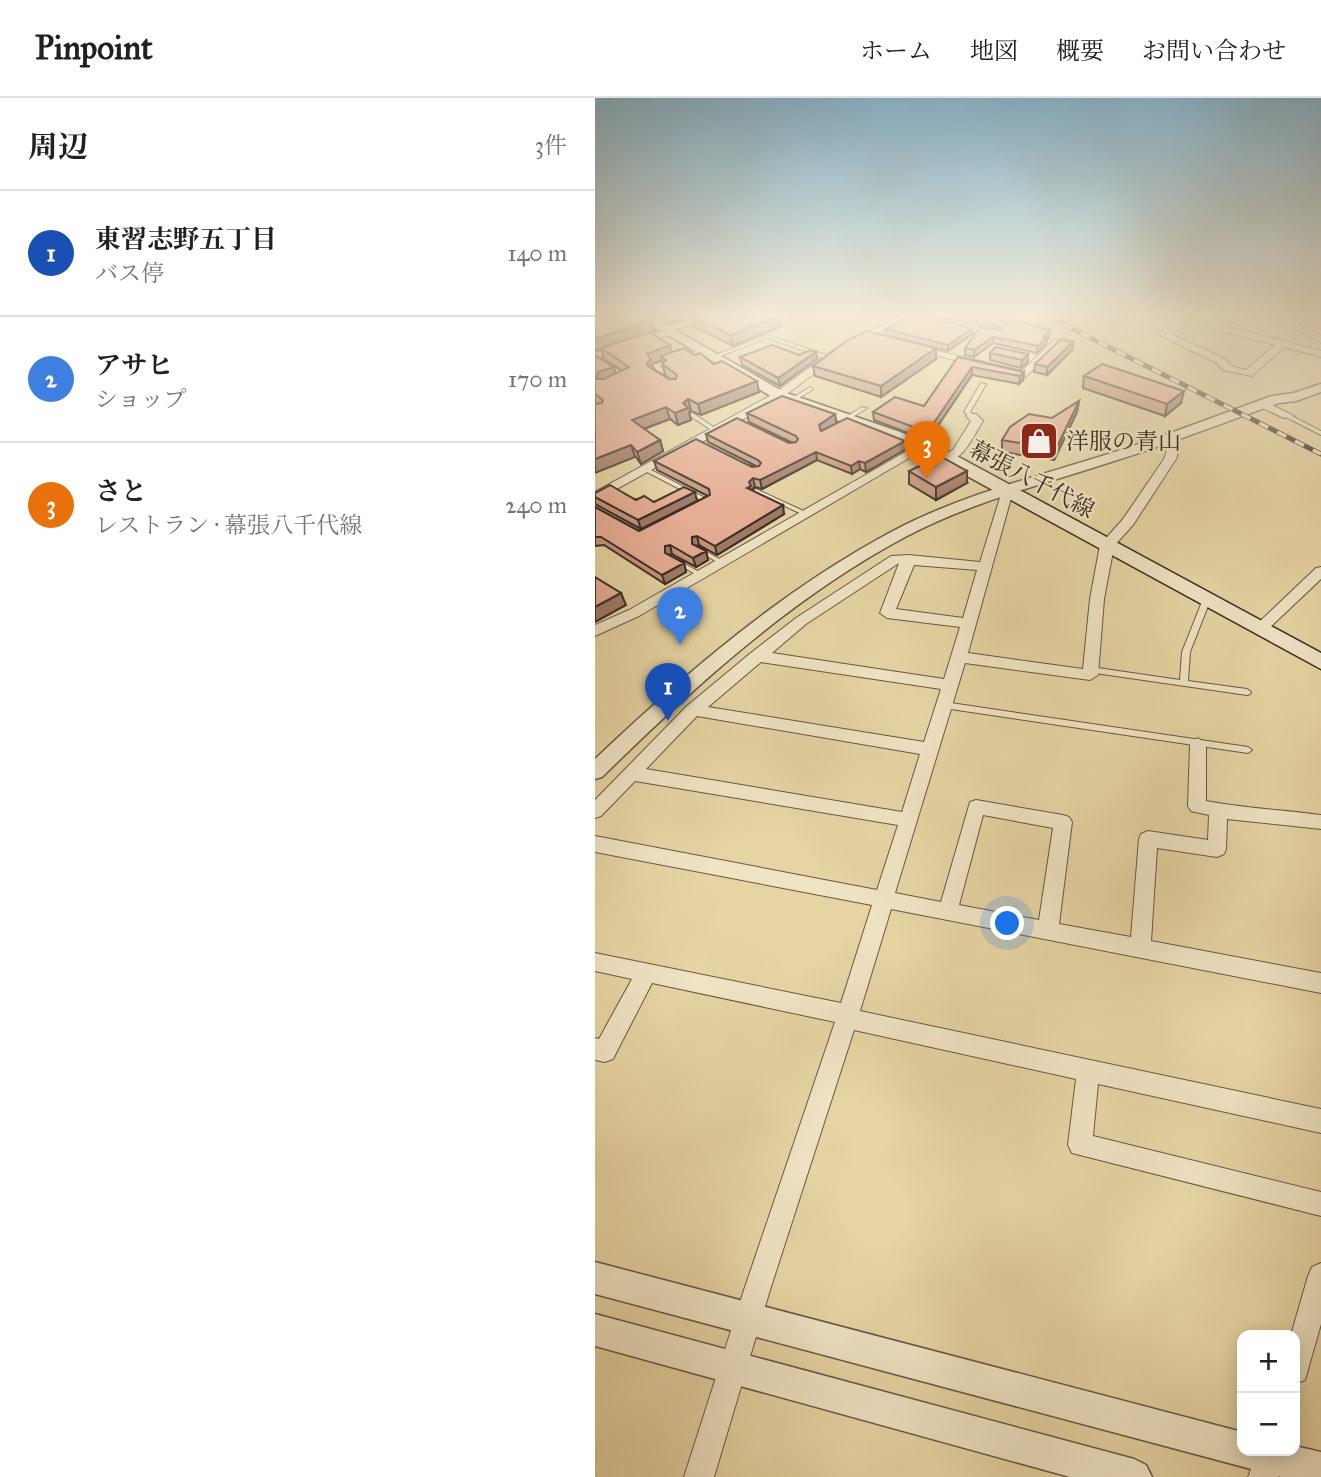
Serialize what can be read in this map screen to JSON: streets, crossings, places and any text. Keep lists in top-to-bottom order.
{
  "streets": {
    "main road": ["幕張八千代線"]
  },
  "places": {
    "shop": ["洋服の青山"]
  },
  "page": {
    "header": "Pinpoint",
    "nav": [
      "ホーム",
      "地図",
      "概要",
      "お問い合わせ"
    ],
    "heading": ["周辺", "3件"],
    "list": [
      {
        "mark": "1",
        "name": "東習志野五丁目",
        "note": "バス停",
        "value": "140 m"
      },
      {
        "mark": "2",
        "name": "アサヒ",
        "note": "ショップ",
        "value": "170 m"
      },
      {
        "mark": "3",
        "name": "さと",
        "note": "レストラン · 幕張八千代線",
        "value": "240 m"
      }
    ],
    "pins": ["3", "2", "1"],
    "map_buttons": ["+", "−"]
  }
}
